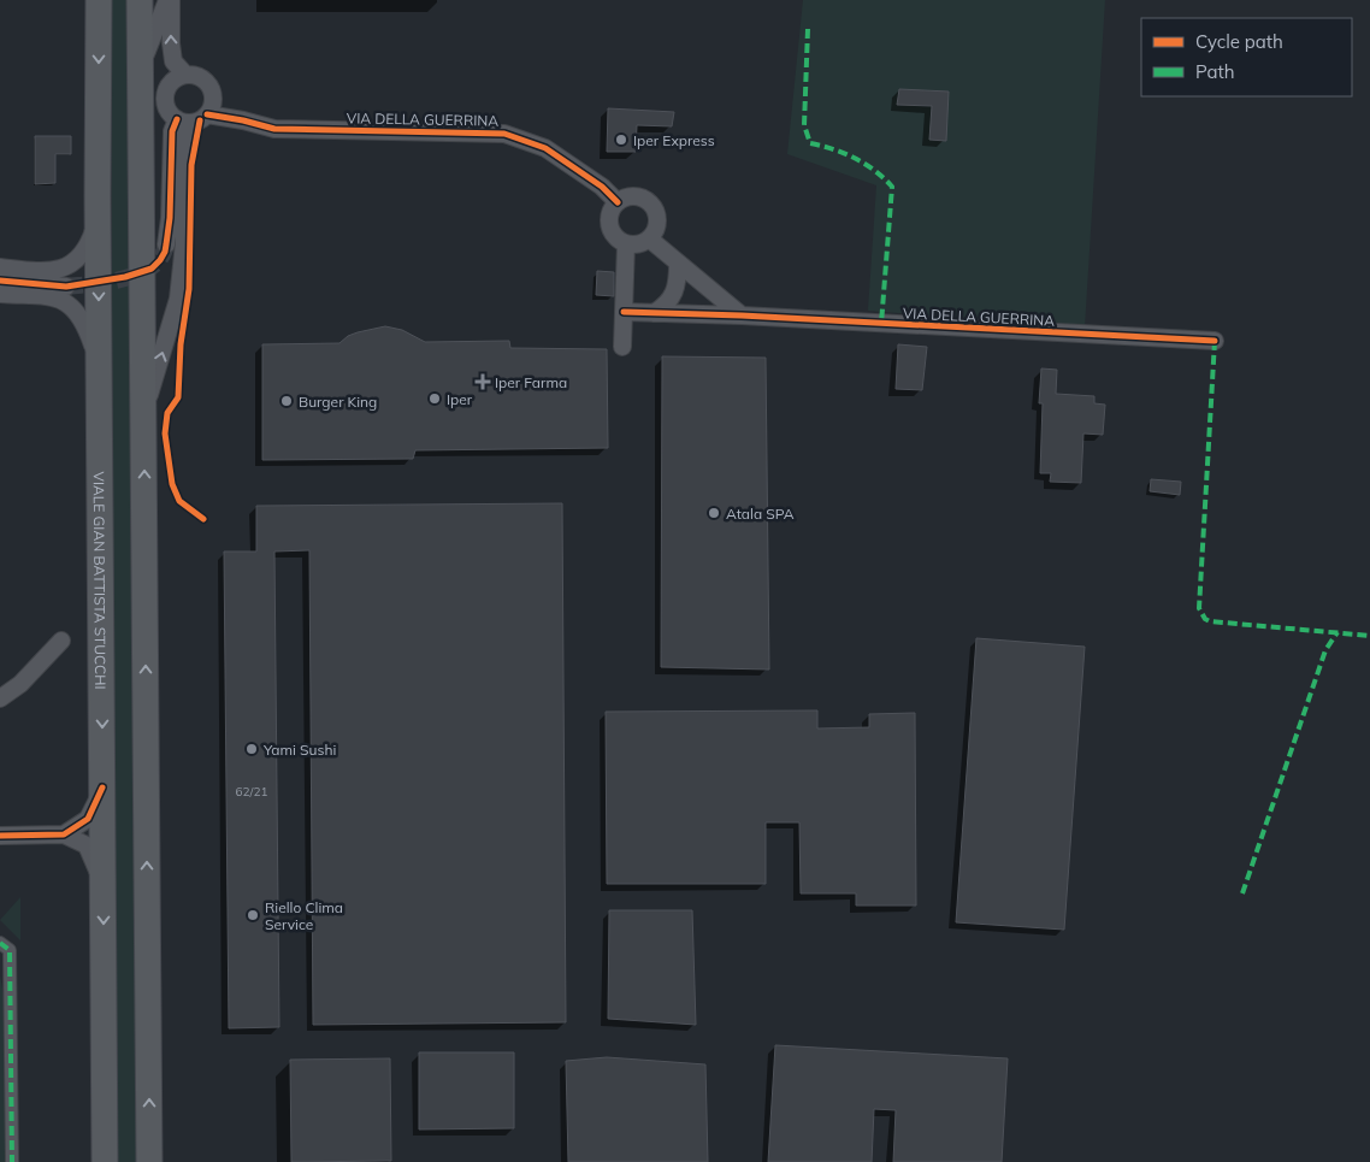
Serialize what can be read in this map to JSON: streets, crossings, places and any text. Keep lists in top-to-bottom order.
{
  "streets": {
    "main road": ["VIALE GIAN BATTISTA STUCCHI"],
    "street": ["VIA DELLA GUERRINA"]
  },
  "places": {
    "other": [
      "Iper Express",
      "Iper",
      "Burger King",
      "Atala SPA",
      "Yami Sushi",
      "Riello Clima Service"
    ],
    "health": ["Iper Farma"]
  },
  "house_numbers": ["62/21"],
  "legend": ["Cycle path", "Path"]
}
